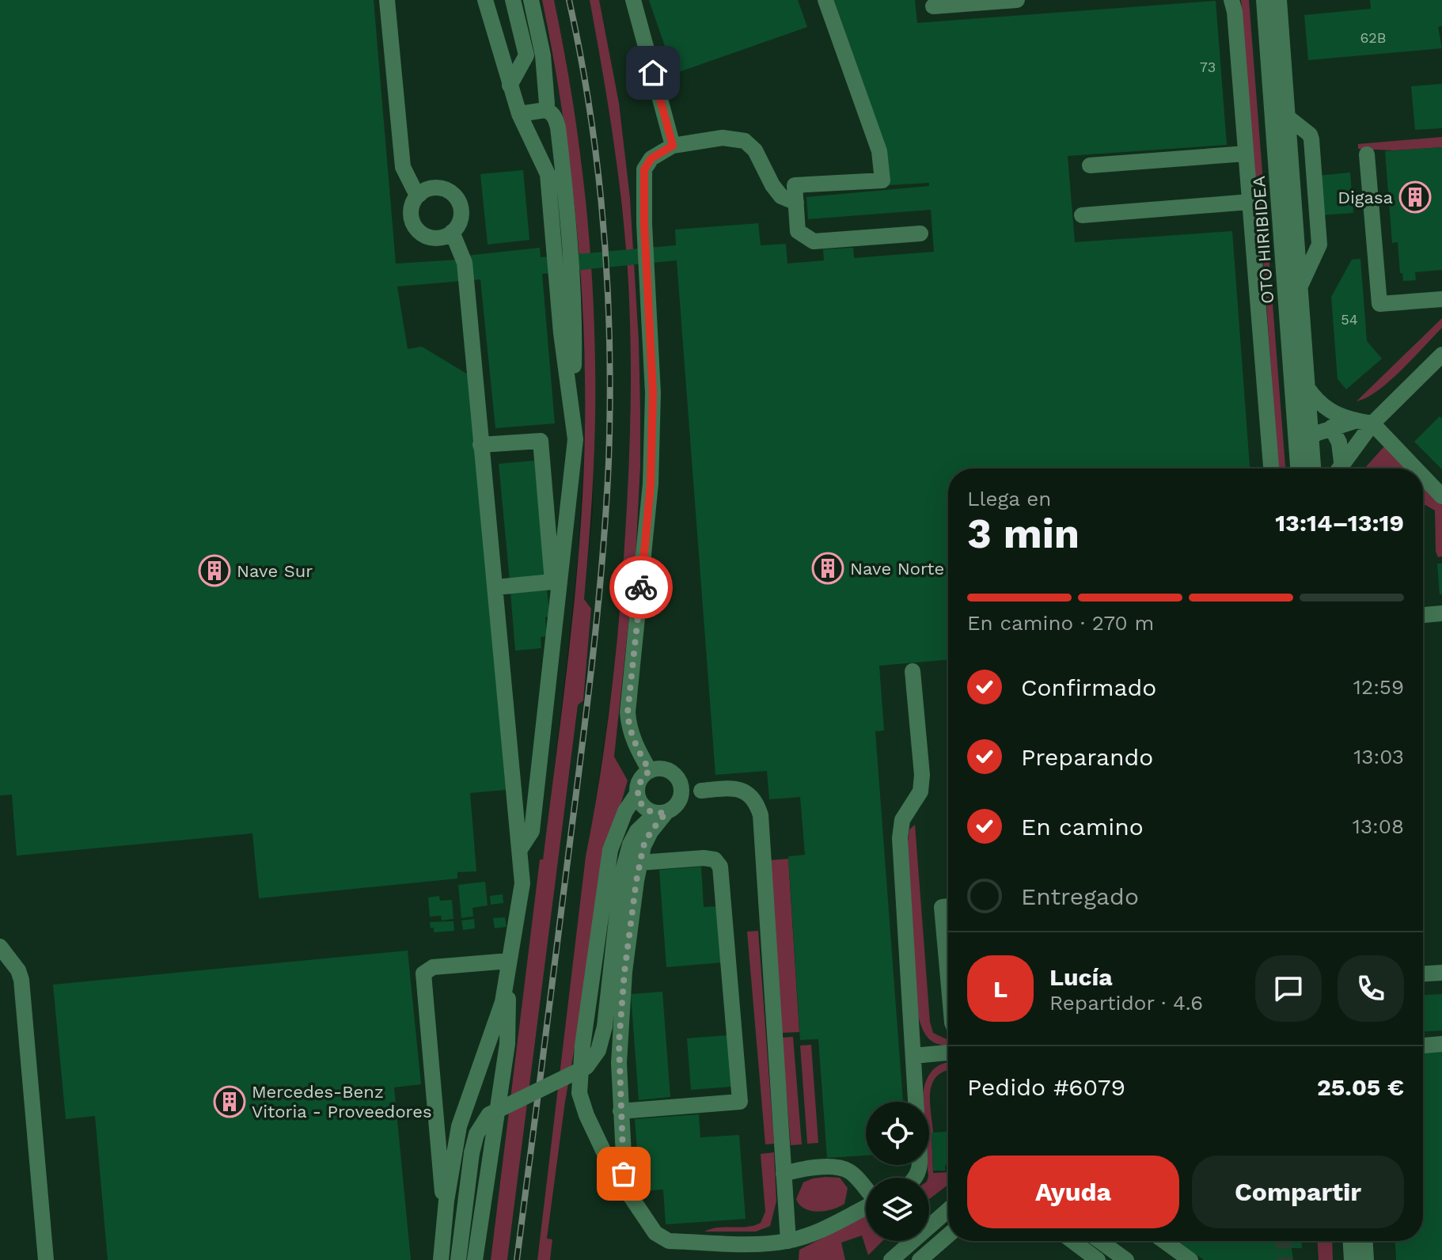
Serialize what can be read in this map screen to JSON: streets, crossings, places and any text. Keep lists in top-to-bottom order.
{
  "streets": {
    "street": ["OTO HIRIBIDEA"]
  },
  "places": {
    "building": [
      "Digasa",
      "Nave Norte",
      "Nave Sur",
      "Mercedes-Benz Vitoria - Proveedores"
    ]
  },
  "house_numbers": ["62B", "73", "54"],
  "page": {
    "heading": ["3 min", "Llega en", "13:14–13:19"],
    "panel": [
      "Lucía",
      "Repartidor · 4.6",
      "Pedido #6079",
      "25.05 €"
    ],
    "bar": "En camino · 270 m",
    "list": [
      ["Confirmado", "12:59"],
      ["Preparando", "13:03"],
      ["En camino", "13:08"],
      "Entregado"
    ],
    "round": "L",
    "buttons": ["Ayuda", "Compartir"]
  }
}
